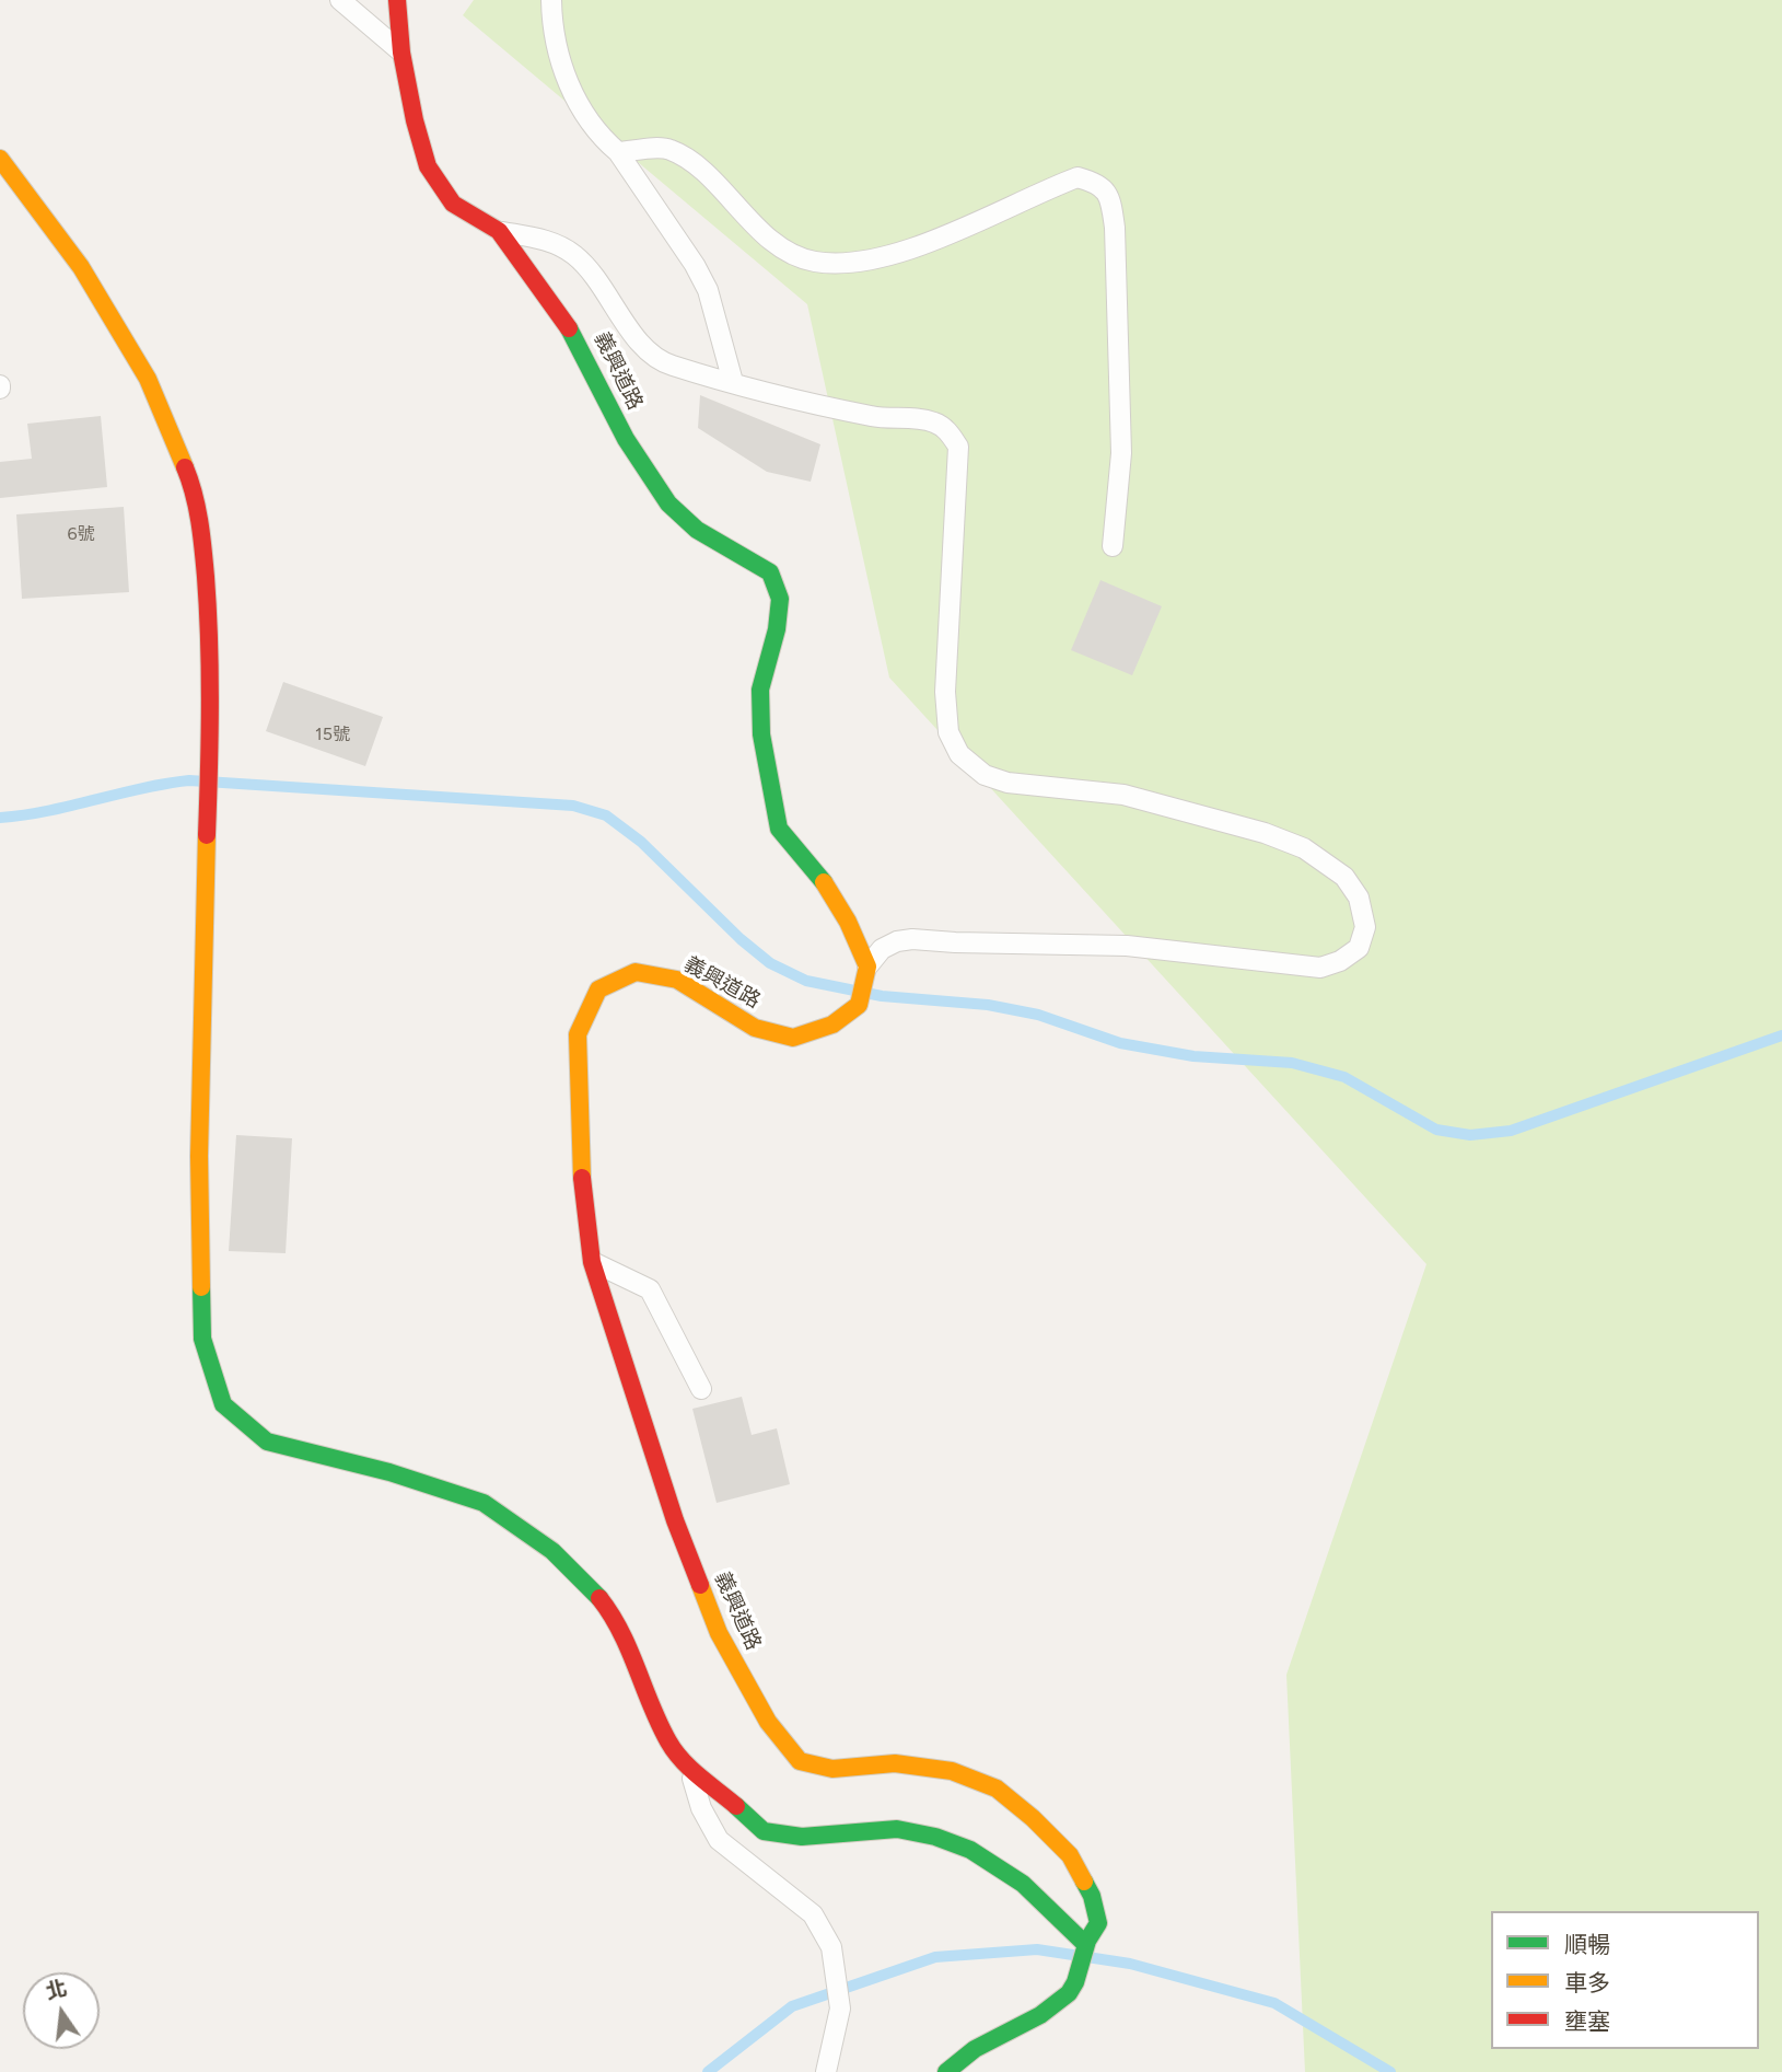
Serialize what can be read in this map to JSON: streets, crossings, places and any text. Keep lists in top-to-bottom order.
{
  "streets": {
    "street": ["義興道路"]
  },
  "house_numbers": ["6號", "15號"],
  "legend": ["順暢", "車多", "壅塞"],
  "north": "top"
}
